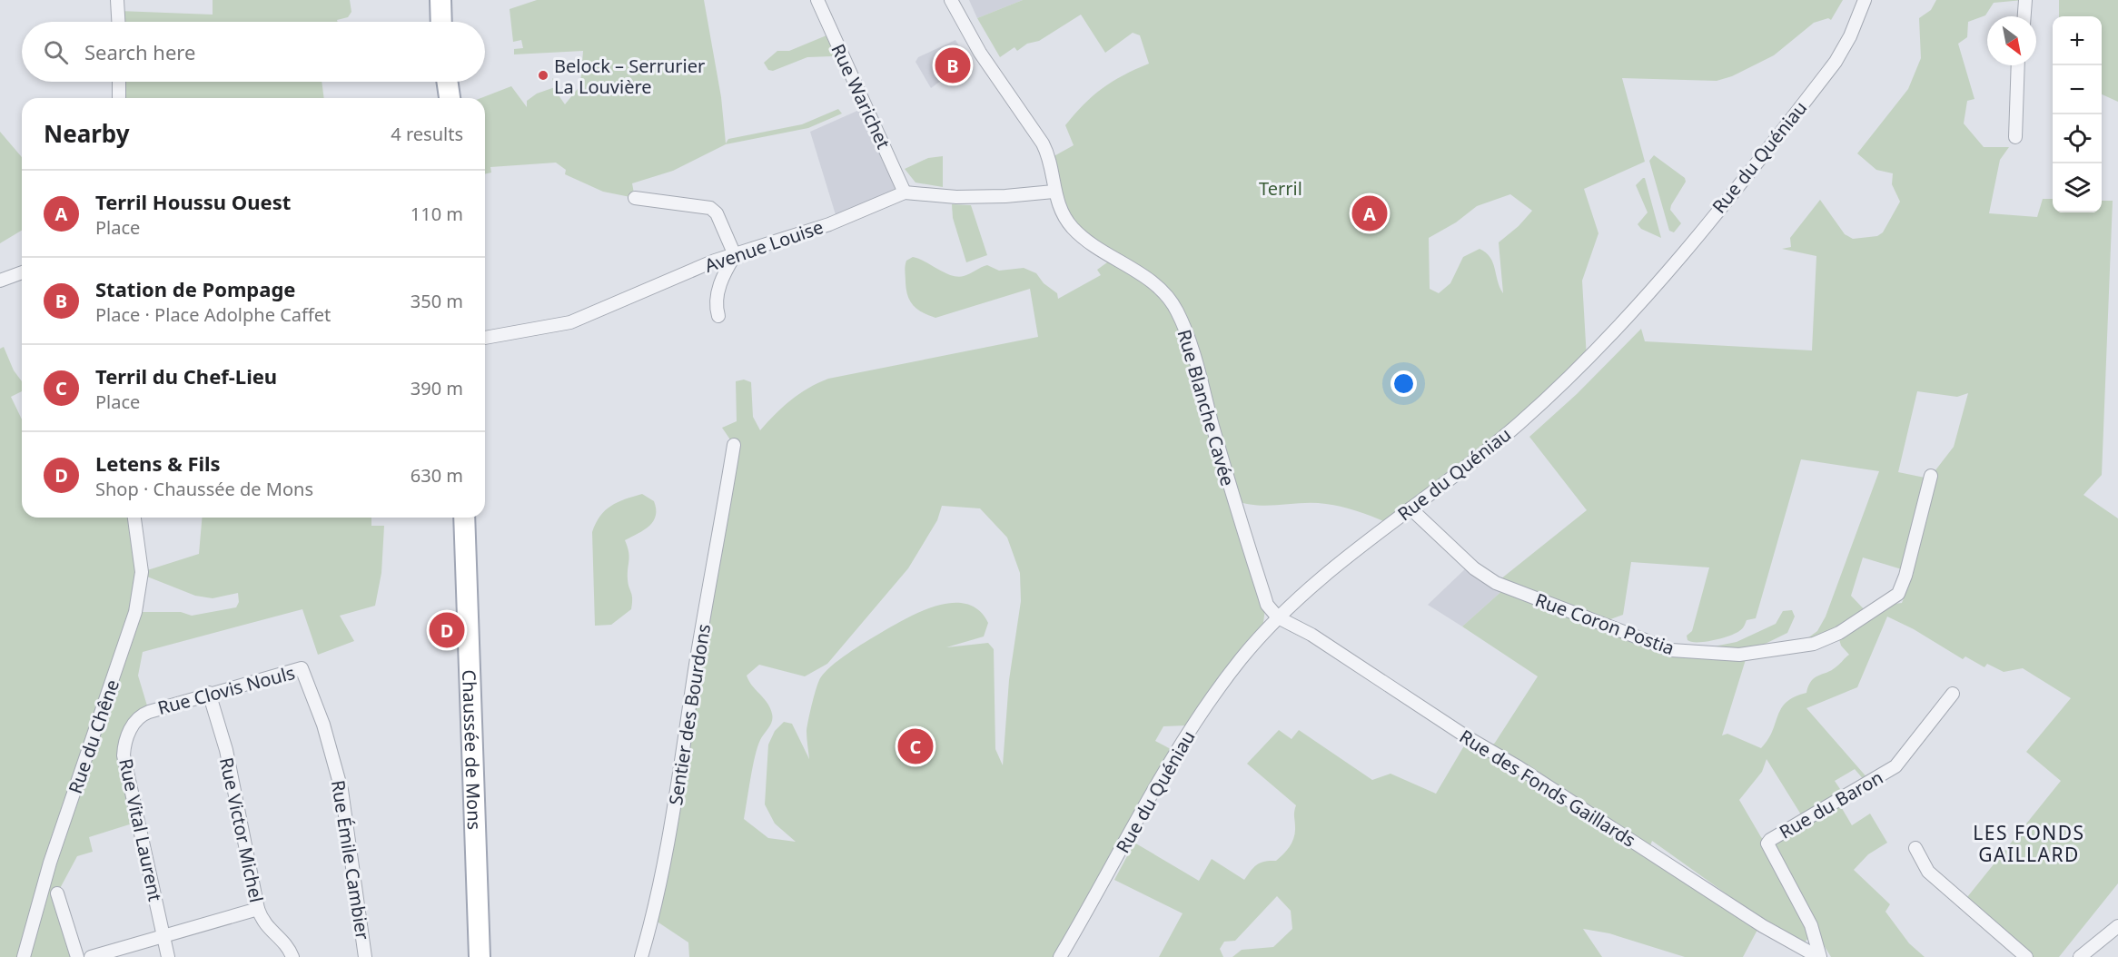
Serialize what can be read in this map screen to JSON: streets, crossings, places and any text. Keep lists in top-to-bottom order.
{
  "streets": {
    "main road": ["Chaussée de Mons"],
    "street": [
      "Rue Warichet",
      "Rue du Quéniau",
      "Avenue Louise",
      "Rue Blanche Cavée",
      "Rue Coron Postia",
      "Rue Clovis Nouls",
      "Sentier des Bourdons",
      "Rue du Chêne",
      "Rue des Fonds Gaillards",
      "Rue du Baron",
      "Rue Vital Laurent",
      "Rue Victor Michel",
      "Rue Émile Cambier"
    ]
  },
  "crossings": [
    ["Rue Warichet", "Avenue Louise"],
    ["Rue du Quéniau", "Rue Blanche Cavée"],
    ["Rue du Quéniau", "Rue Coron Postia"],
    ["Rue du Quéniau", "Rue des Fonds Gaillards"],
    ["Avenue Louise", "Rue Blanche Cavée"],
    ["Rue Blanche Cavée", "Rue des Fonds Gaillards"],
    ["Rue Clovis Nouls", "Rue Vital Laurent"],
    ["Rue Clovis Nouls", "Rue Victor Michel"],
    ["Rue Clovis Nouls", "Rue Émile Cambier"],
    ["Rue des Fonds Gaillards", "Rue du Baron"]
  ],
  "districts": ["LES FONDS GAILLARD"],
  "parks": ["Terril"],
  "places": ["Belock – Serrurier La Louvière"],
  "north": "bottom right",
  "page": {
    "map_buttons": ["+", "−"],
    "search": "Search here",
    "pins": [
      "B",
      "A",
      "D",
      "C"
    ],
    "heading": ["Nearby", "4 results"],
    "list": [
      {
        "mark": "A",
        "name": "Terril Houssu Ouest",
        "note": "Place",
        "value": "110 m"
      },
      {
        "mark": "B",
        "name": "Station de Pompage",
        "note": "Place · Place Adolphe Caffet",
        "value": "350 m"
      },
      {
        "mark": "C",
        "name": "Terril du Chef-Lieu",
        "note": "Place",
        "value": "390 m"
      },
      {
        "mark": "D",
        "name": "Letens & Fils",
        "note": "Shop · Chaussée de Mons",
        "value": "630 m"
      }
    ]
  }
}
